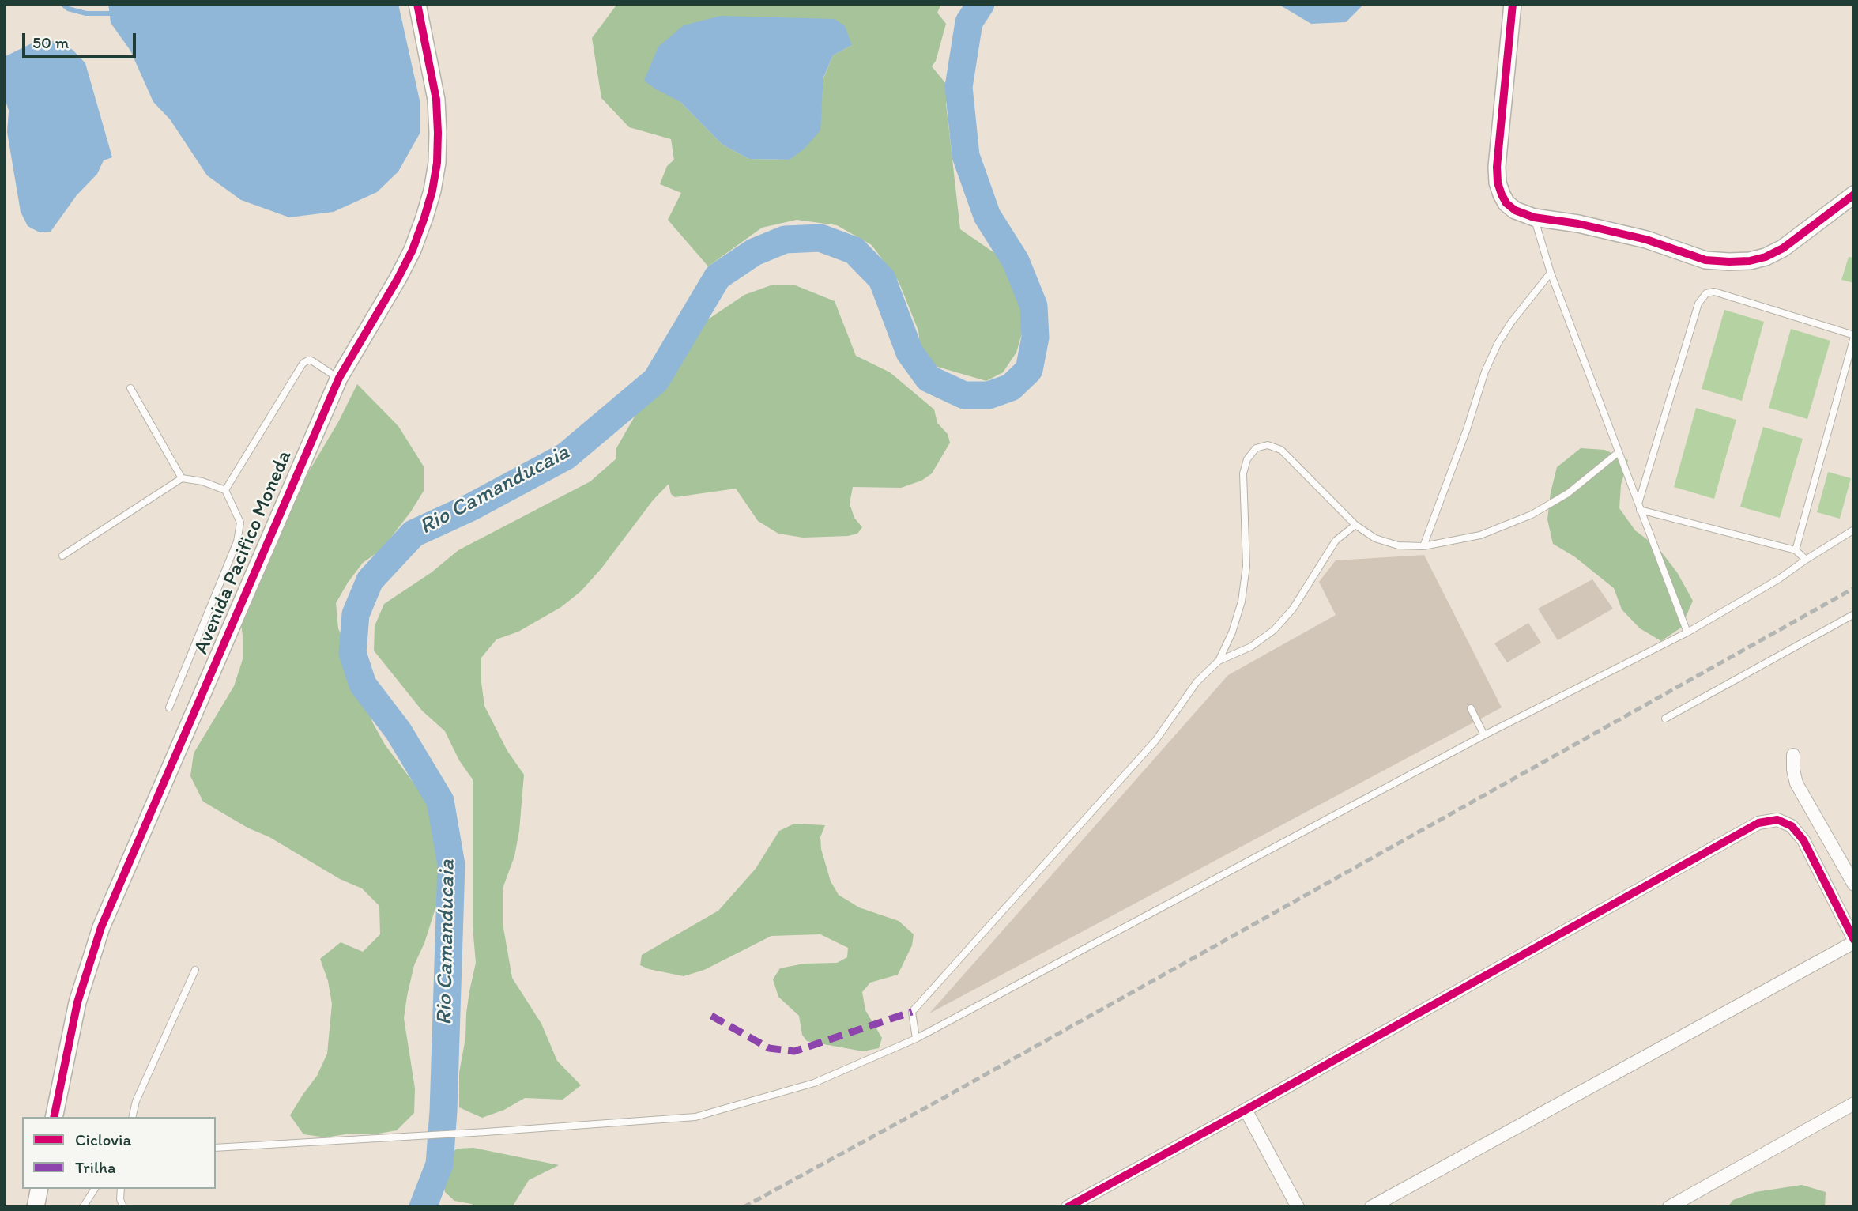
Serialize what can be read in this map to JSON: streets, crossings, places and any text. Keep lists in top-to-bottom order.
{
  "streets": {
    "street": ["Avenida Pacifico Moneda"]
  },
  "water": ["Rio Camanducaia"],
  "legend": ["Ciclovia", "Trilha"],
  "scale_bar": "50 m"
}
